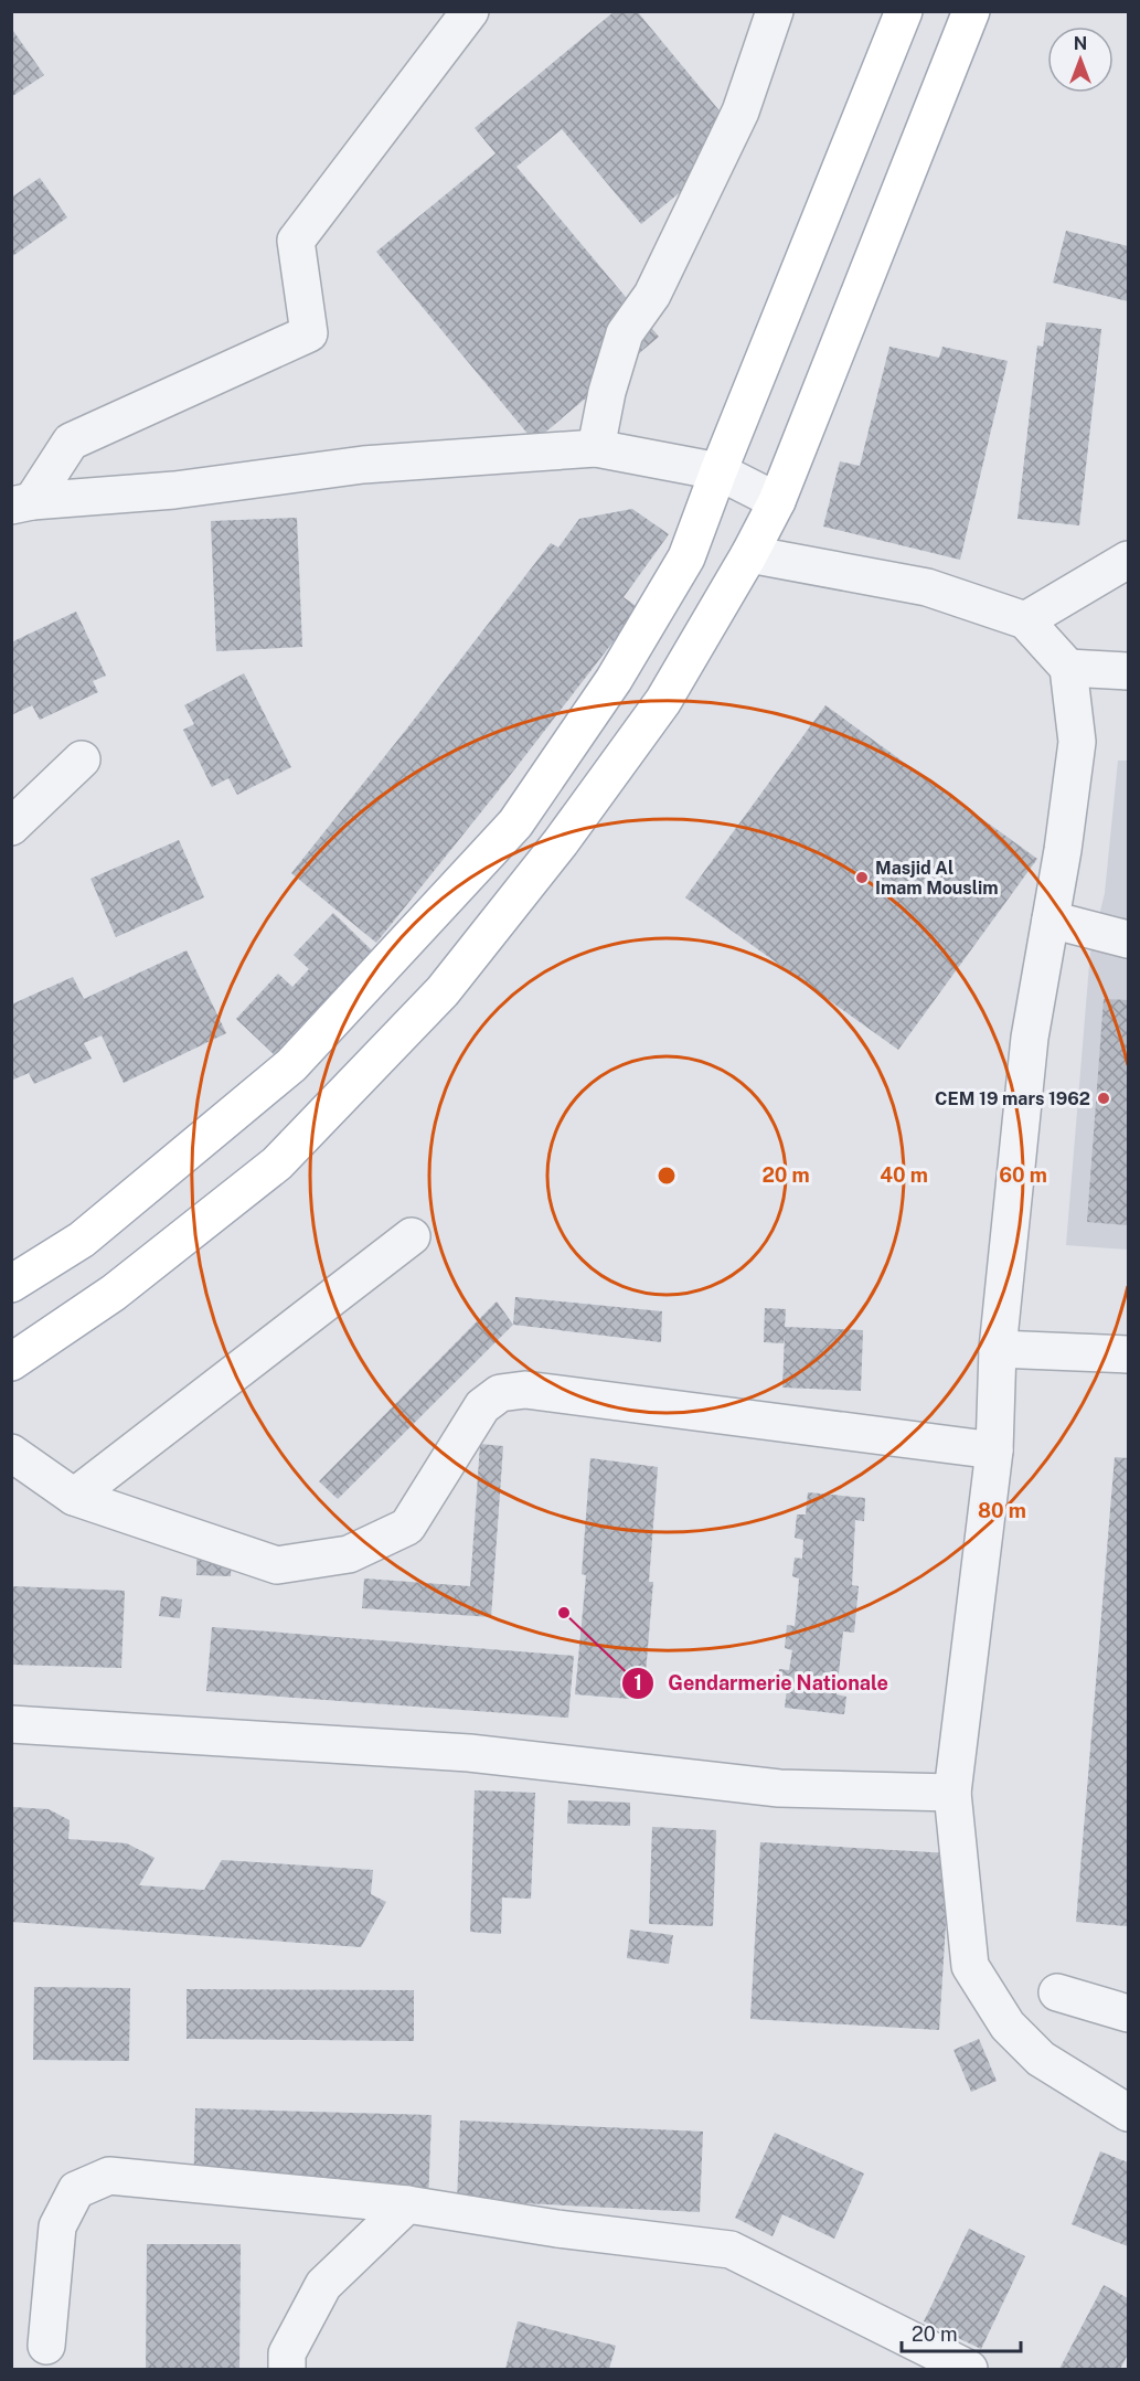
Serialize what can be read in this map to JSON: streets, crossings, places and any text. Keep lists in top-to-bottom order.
{
  "places": ["Masjid Al Imam Mouslim", "CEM 19 mars 1962", "Gendarmerie Nationale"],
  "scale_bar": "20 m",
  "north": "top",
  "rings": [
    "20 m",
    "40 m",
    "60 m",
    "80 m"
  ]
}
